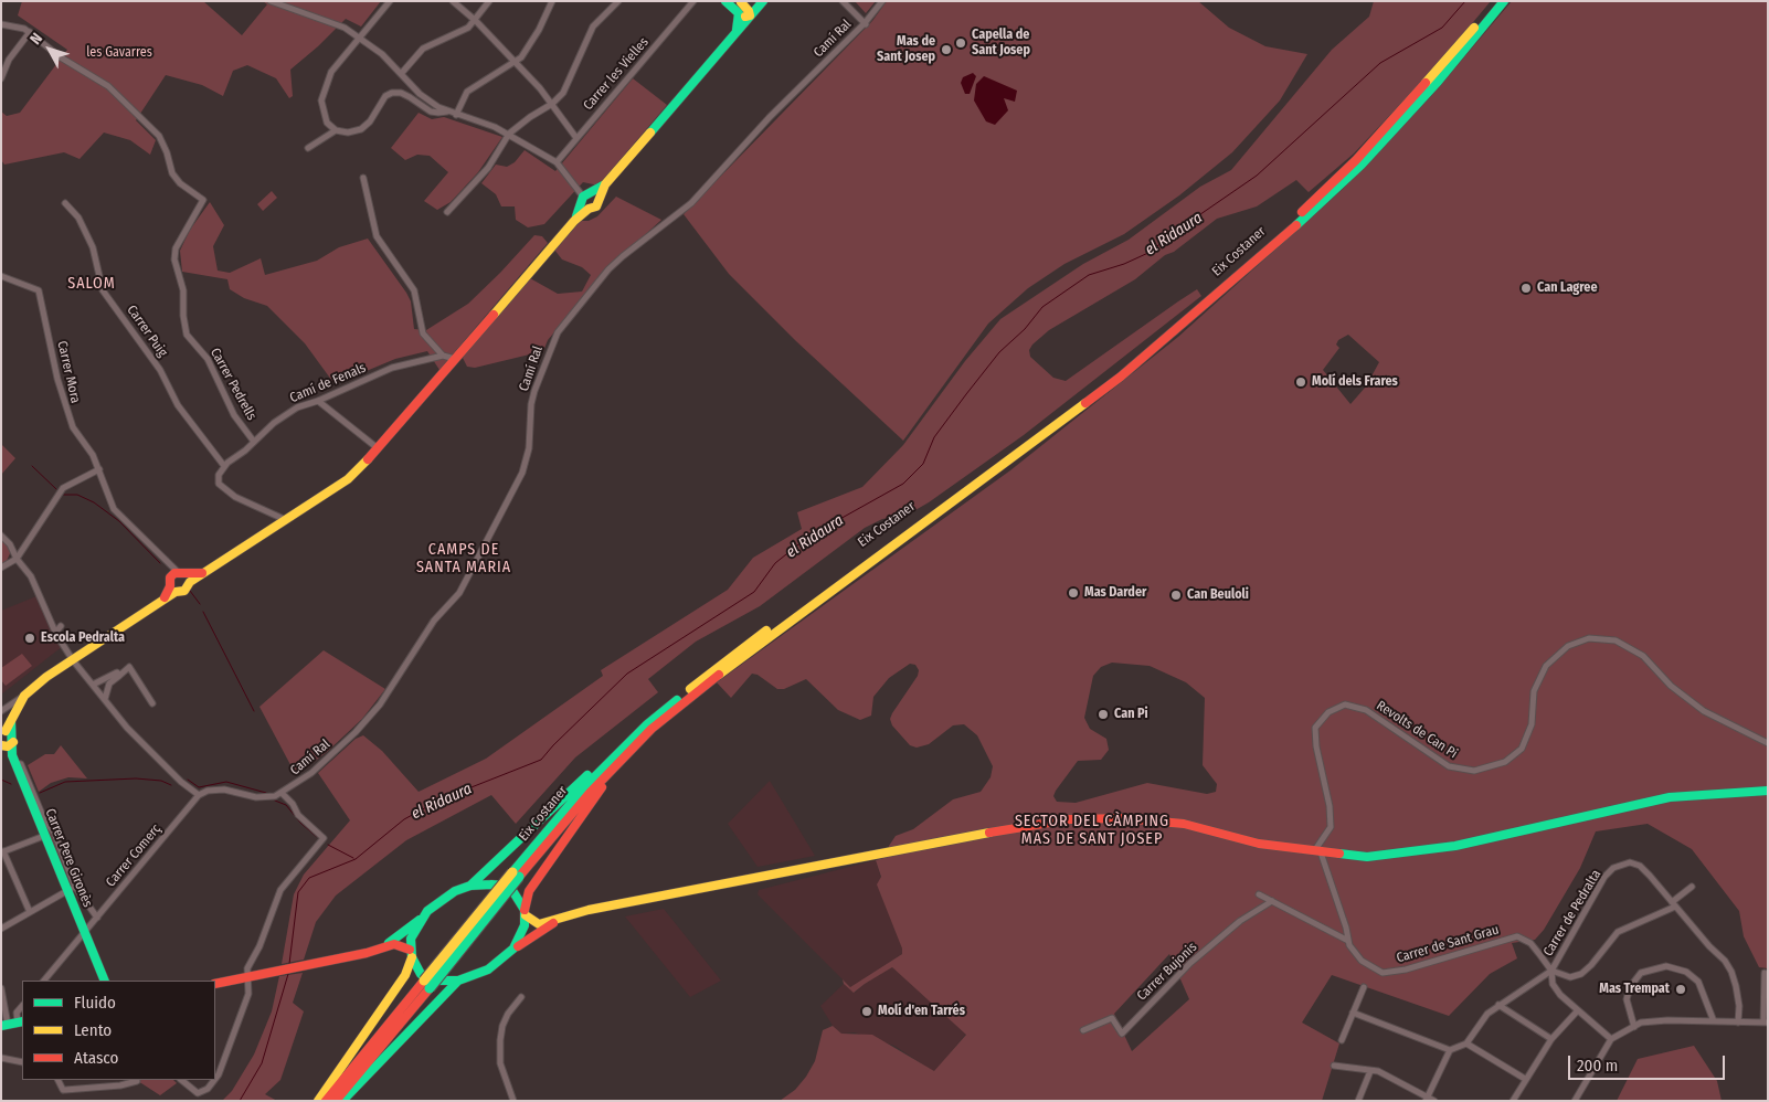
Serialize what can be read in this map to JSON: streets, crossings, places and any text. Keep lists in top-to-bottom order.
{
  "streets": {
    "main road": ["Eix Costaner", "Carrer Pere Gironès"],
    "street": [
      "Camí Ral",
      "Carrer les Vielles",
      "Carrer Puig",
      "Carrer Mora",
      "Camí de Fenals",
      "Carrer Pedrells",
      "Revolts de Can Pi",
      "Carrer Comerç",
      "Carrer de Pedralta",
      "Carrer de Sant Grau",
      "Carrer Bujonis"
    ]
  },
  "crossings": [
    ["Carrer Puig", "Camí de Fenals"],
    ["Camí de Fenals", "Carrer Pedrells"],
    ["Revolts de Can Pi", "Carrer de Sant Grau"],
    ["Carrer Comerç", "Carrer Pere Gironès"],
    ["Carrer de Pedralta", "Carrer de Sant Grau"]
  ],
  "districts": ["SALOM", "CAMPS DE SANTA MARIA", "SECTOR DEL CÀMPING MAS DE SANT JOSEP"],
  "water": ["el Ridaura"],
  "parks": ["les Gavarres"],
  "places": [
    "Capella de Sant Josep",
    "Mas de Sant Josep",
    "Can Lagree",
    "Molí dels Frares",
    "Mas Darder",
    "Can Beuloli",
    "Escola Pedralta",
    "Can Pi",
    "Mas Trempat",
    "Molí d'en Tarrés"
  ],
  "legend": ["Fluido", "Lento", "Atasco"],
  "scale_bar": "200 m",
  "north": "top left"
}
